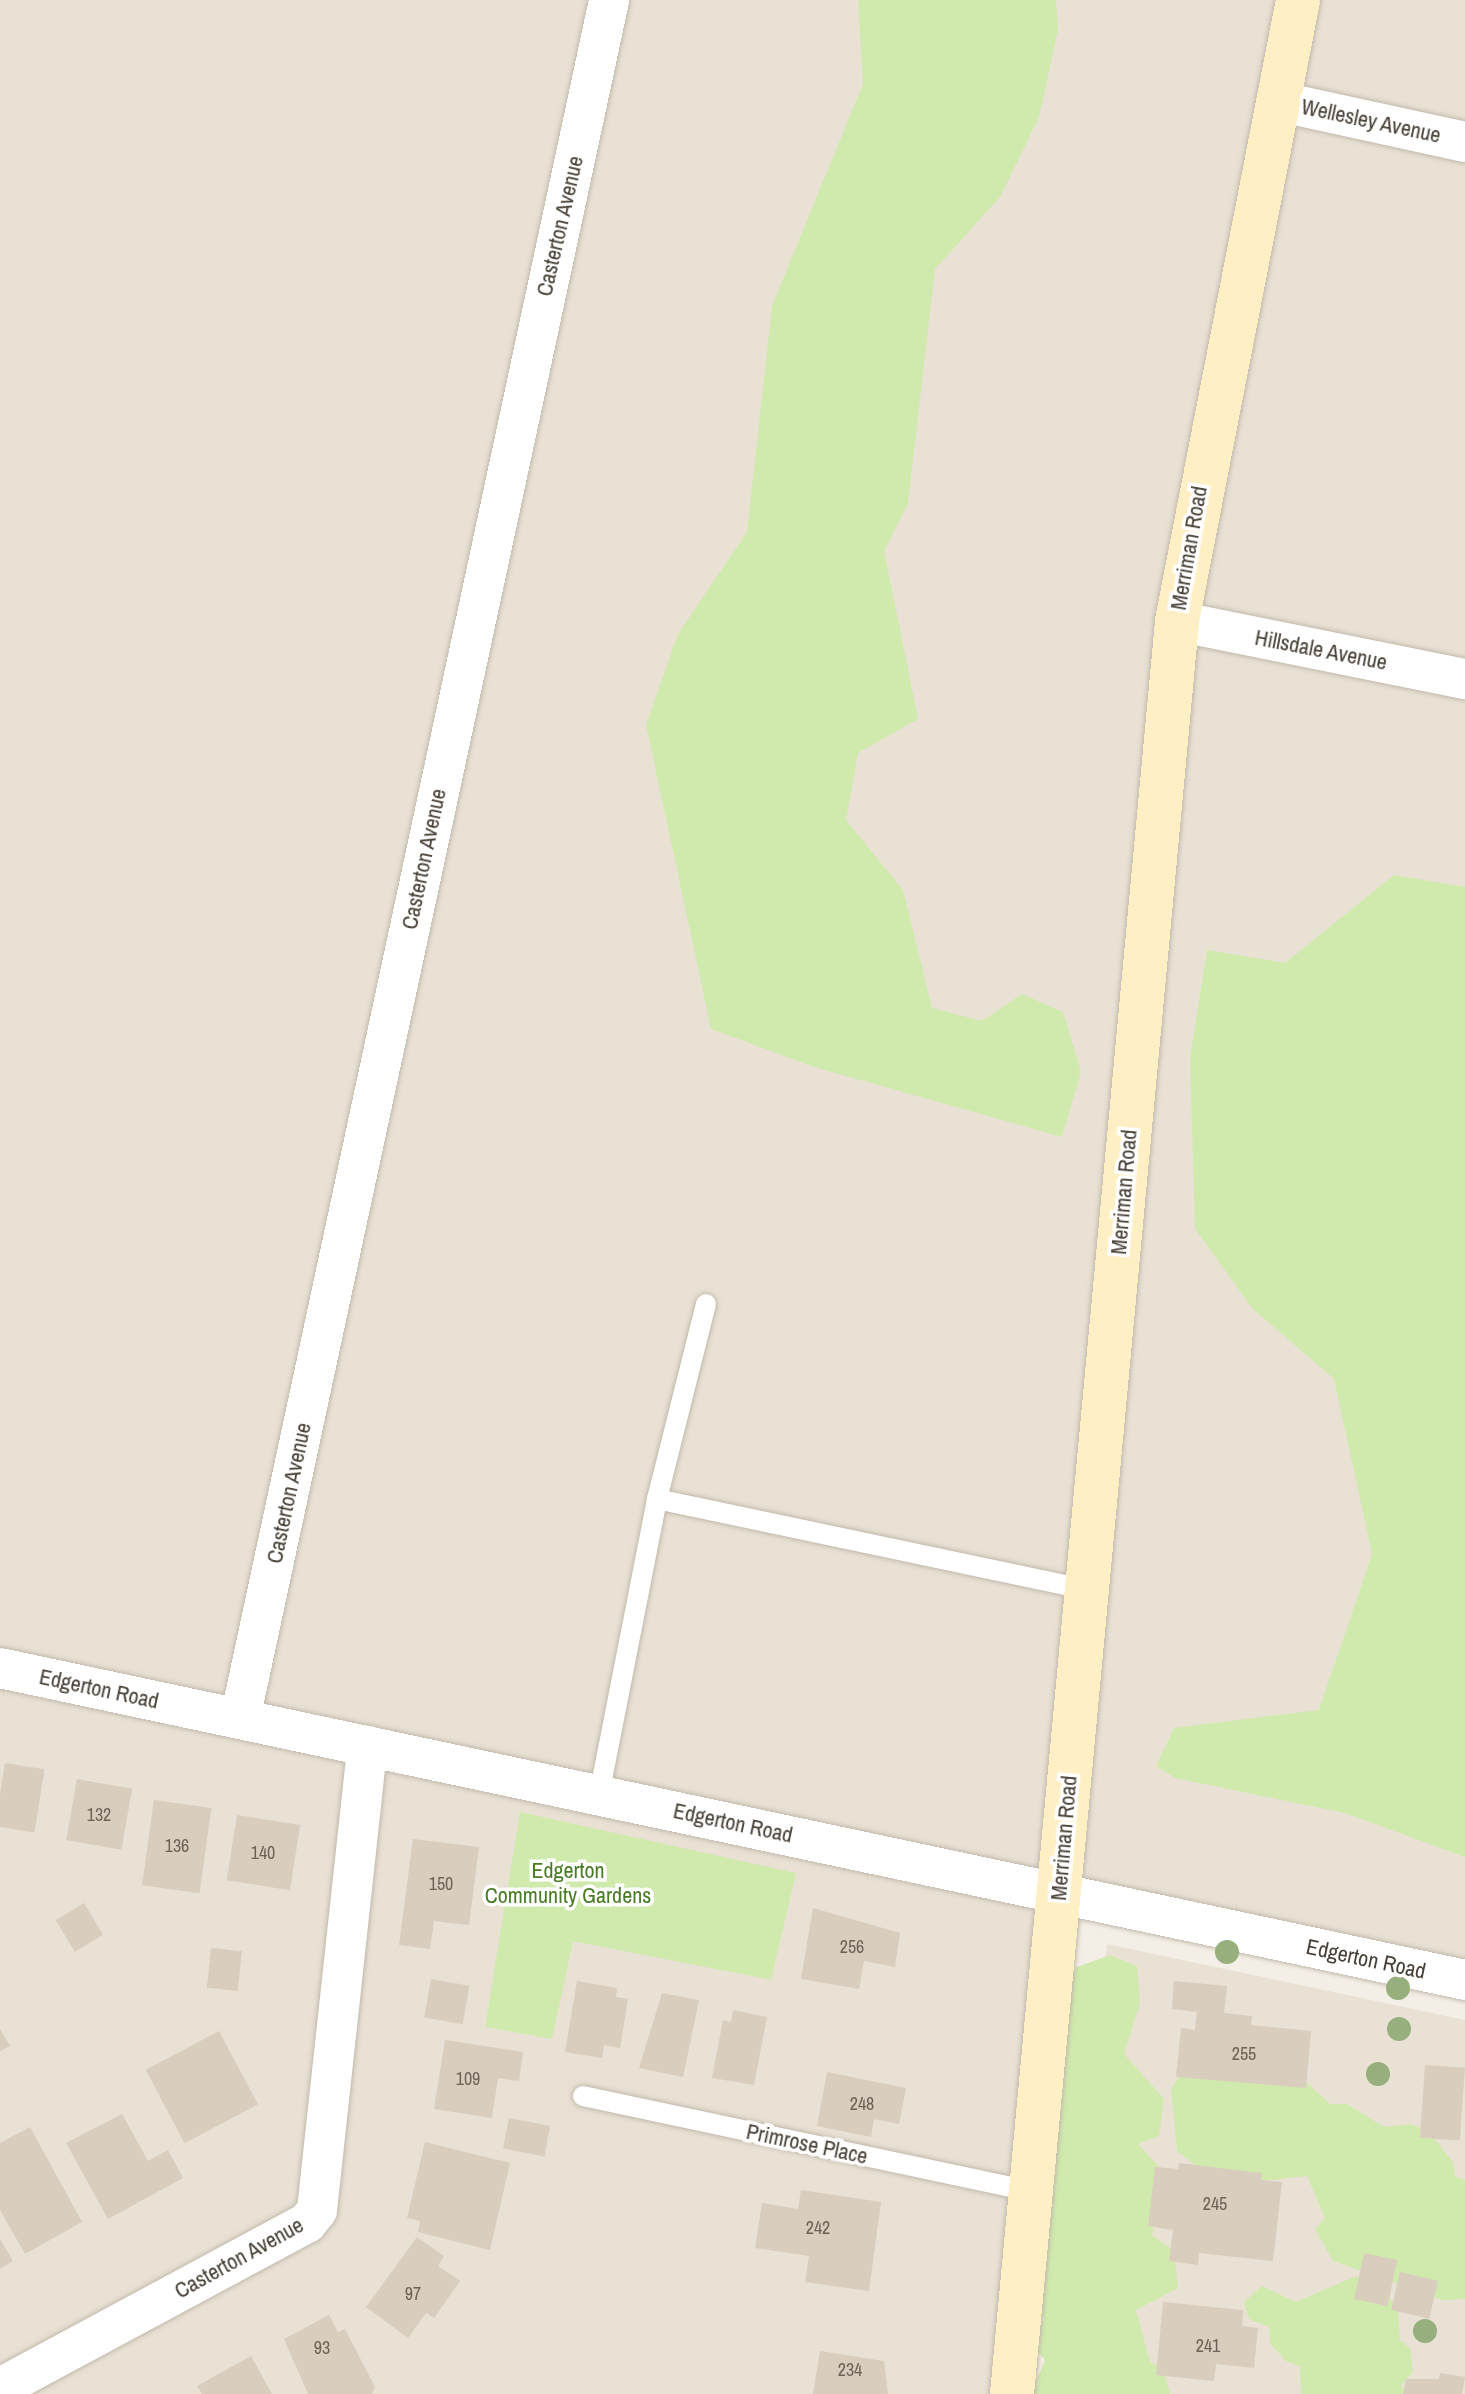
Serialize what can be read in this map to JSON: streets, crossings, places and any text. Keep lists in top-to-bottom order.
{
  "streets": {
    "main road": ["Merriman Road"],
    "street": [
      "Wellesley Avenue",
      "Casterton Avenue",
      "Hillsdale Avenue",
      "Edgerton Road"
    ],
    "lane": ["Primrose Place"]
  },
  "crossings": [
    ["Wellesley Avenue", "Merriman Road"],
    ["Casterton Avenue", "Edgerton Road"],
    ["Merriman Road", "Hillsdale Avenue"],
    ["Merriman Road", "Edgerton Road"],
    ["Merriman Road", "Primrose Place"]
  ],
  "parks": ["Edgerton Community Gardens"],
  "house_numbers": [
    "132",
    "136",
    "140",
    "150",
    "256",
    "255",
    "109",
    "248",
    "245",
    "242",
    "97",
    "241",
    "93",
    "234"
  ]
}
